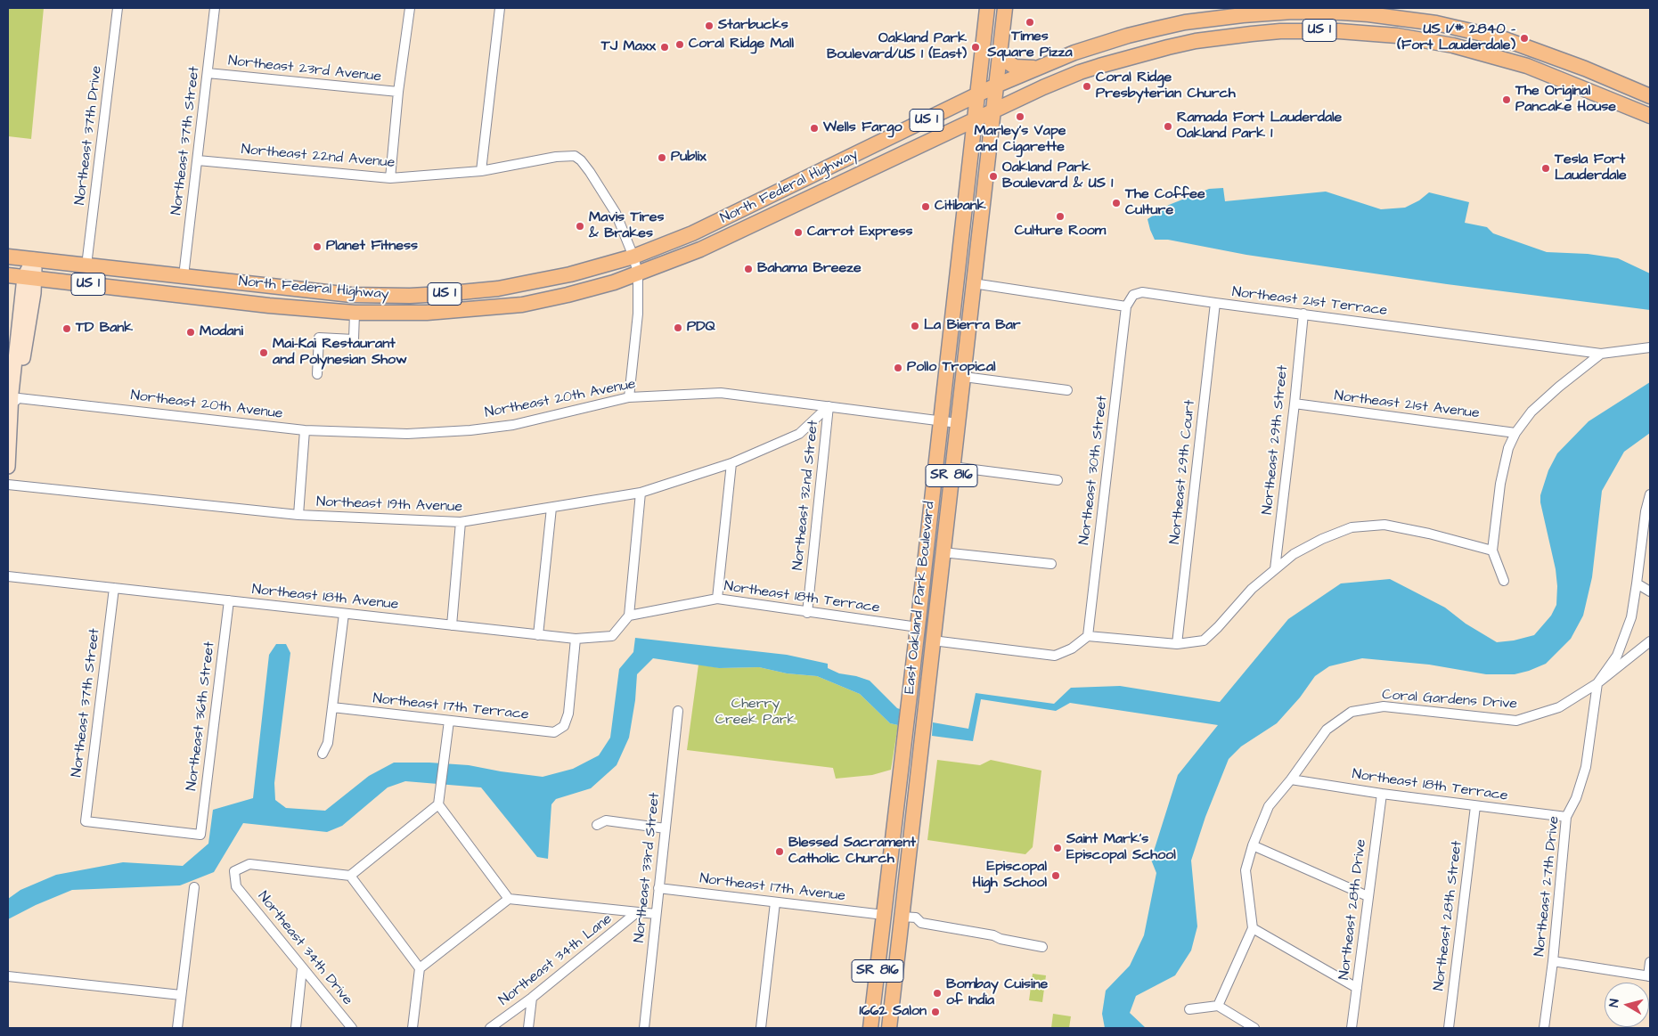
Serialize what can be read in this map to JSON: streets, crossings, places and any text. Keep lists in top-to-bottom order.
{
  "streets": {
    "main road": [
      "US 1",
      "North Federal Highway",
      "SR 816",
      "East Oakland Park Boulevard"
    ],
    "street": [
      "Northeast 23rd Avenue",
      "Northeast 37th Drive",
      "Northeast 37th Street",
      "Northeast 22nd Avenue",
      "Northeast 21st Terrace",
      "Northeast 20th Avenue",
      "Northeast 21st Avenue",
      "Northeast 29th Street",
      "Northeast 30th Street",
      "Northeast 29th Court",
      "Northeast 32nd Street",
      "Northeast 19th Avenue",
      "Northeast 18th Avenue",
      "Northeast 18th Terrace",
      "Coral Gardens Drive",
      "Northeast 17th Terrace",
      "Northeast 36th Street",
      "Northeast 33rd Street",
      "Northeast 27th Drive",
      "Northeast 17th Avenue",
      "Northeast 28th Drive",
      "Northeast 28th Street",
      "Northeast 34th Drive",
      "Northeast 34th Lane"
    ]
  },
  "crossings": [
    ["Northeast 23rd Avenue", "Northeast 37th Street"],
    ["Northeast 37th Drive", "North Federal Highway"],
    ["Northeast 37th Street", "Northeast 22nd Avenue"],
    ["Northeast 37th Street", "North Federal Highway"],
    ["Northeast 37th Street", "Northeast 18th Avenue"],
    ["Northeast 37th Street", "Northeast 36th Street"],
    ["Northeast 22nd Avenue", "North Federal Highway"],
    ["North Federal Highway", "East Oakland Park Boulevard"],
    ["Northeast 21st Terrace", "Northeast 29th Street"],
    ["Northeast 21st Terrace", "Northeast 30th Street"],
    ["Northeast 21st Terrace", "Northeast 29th Court"],
    ["Northeast 20th Avenue", "Northeast 32nd Street"],
    ["Northeast 20th Avenue", "Northeast 19th Avenue"],
    ["Northeast 20th Avenue", "East Oakland Park Boulevard"],
    ["Northeast 21st Avenue", "Northeast 29th Street"],
    ["Northeast 32nd Street", "Northeast 19th Avenue"],
    ["Northeast 32nd Street", "Northeast 18th Terrace"],
    ["Northeast 18th Avenue", "Northeast 18th Terrace"],
    ["Northeast 18th Avenue", "Northeast 17th Terrace"],
    ["Northeast 18th Avenue", "Northeast 36th Street"],
    ["Northeast 18th Terrace", "East Oakland Park Boulevard"],
    ["Northeast 18th Terrace", "Coral Gardens Drive"],
    ["Northeast 18th Terrace", "Northeast 27th Drive"],
    ["Northeast 18th Terrace", "Northeast 28th Drive"],
    ["Northeast 18th Terrace", "Northeast 28th Street"],
    ["East Oakland Park Boulevard", "Northeast 17th Avenue"],
    ["Coral Gardens Drive", "Northeast 27th Drive"],
    ["Northeast 33rd Street", "Northeast 17th Avenue"]
  ],
  "parks": ["Cherry Creek Park"],
  "places": [
    "Times Square Pizza",
    "Starbucks",
    "US 1/# 2840 - (Fort Lauderdale)",
    "Coral Ridge Mall",
    "TJ Maxx",
    "Oakland Park Boulevard/US 1 (East)",
    "Coral Ridge Presbyterian Church",
    "The Original Pancake House",
    "Marley's Vape and Cigarette",
    "Ramada Fort Lauderdale Oakland Park 1",
    "Wells Fargo",
    "Publix",
    "Tesla Fort Lauderdale",
    "Oakland Park Boulevard & US 1",
    "The Coffee Culture",
    "Citibank",
    "Culture Room",
    "Mavis Tires & Brakes",
    "Carrot Express",
    "Planet Fitness",
    "Bahama Breeze",
    "La Bierra Bar",
    "PDQ",
    "TD Bank",
    "Modani",
    "Mai-Kai Restaurant and Polynesian Show",
    "Pollo Tropical",
    "Saint Mark's Episcopal School",
    "Blessed Sacrament Catholic Church",
    "Episcopal High School",
    "Bombay Cuisine of India",
    "1662 Salon"
  ],
  "north": "left"
}
